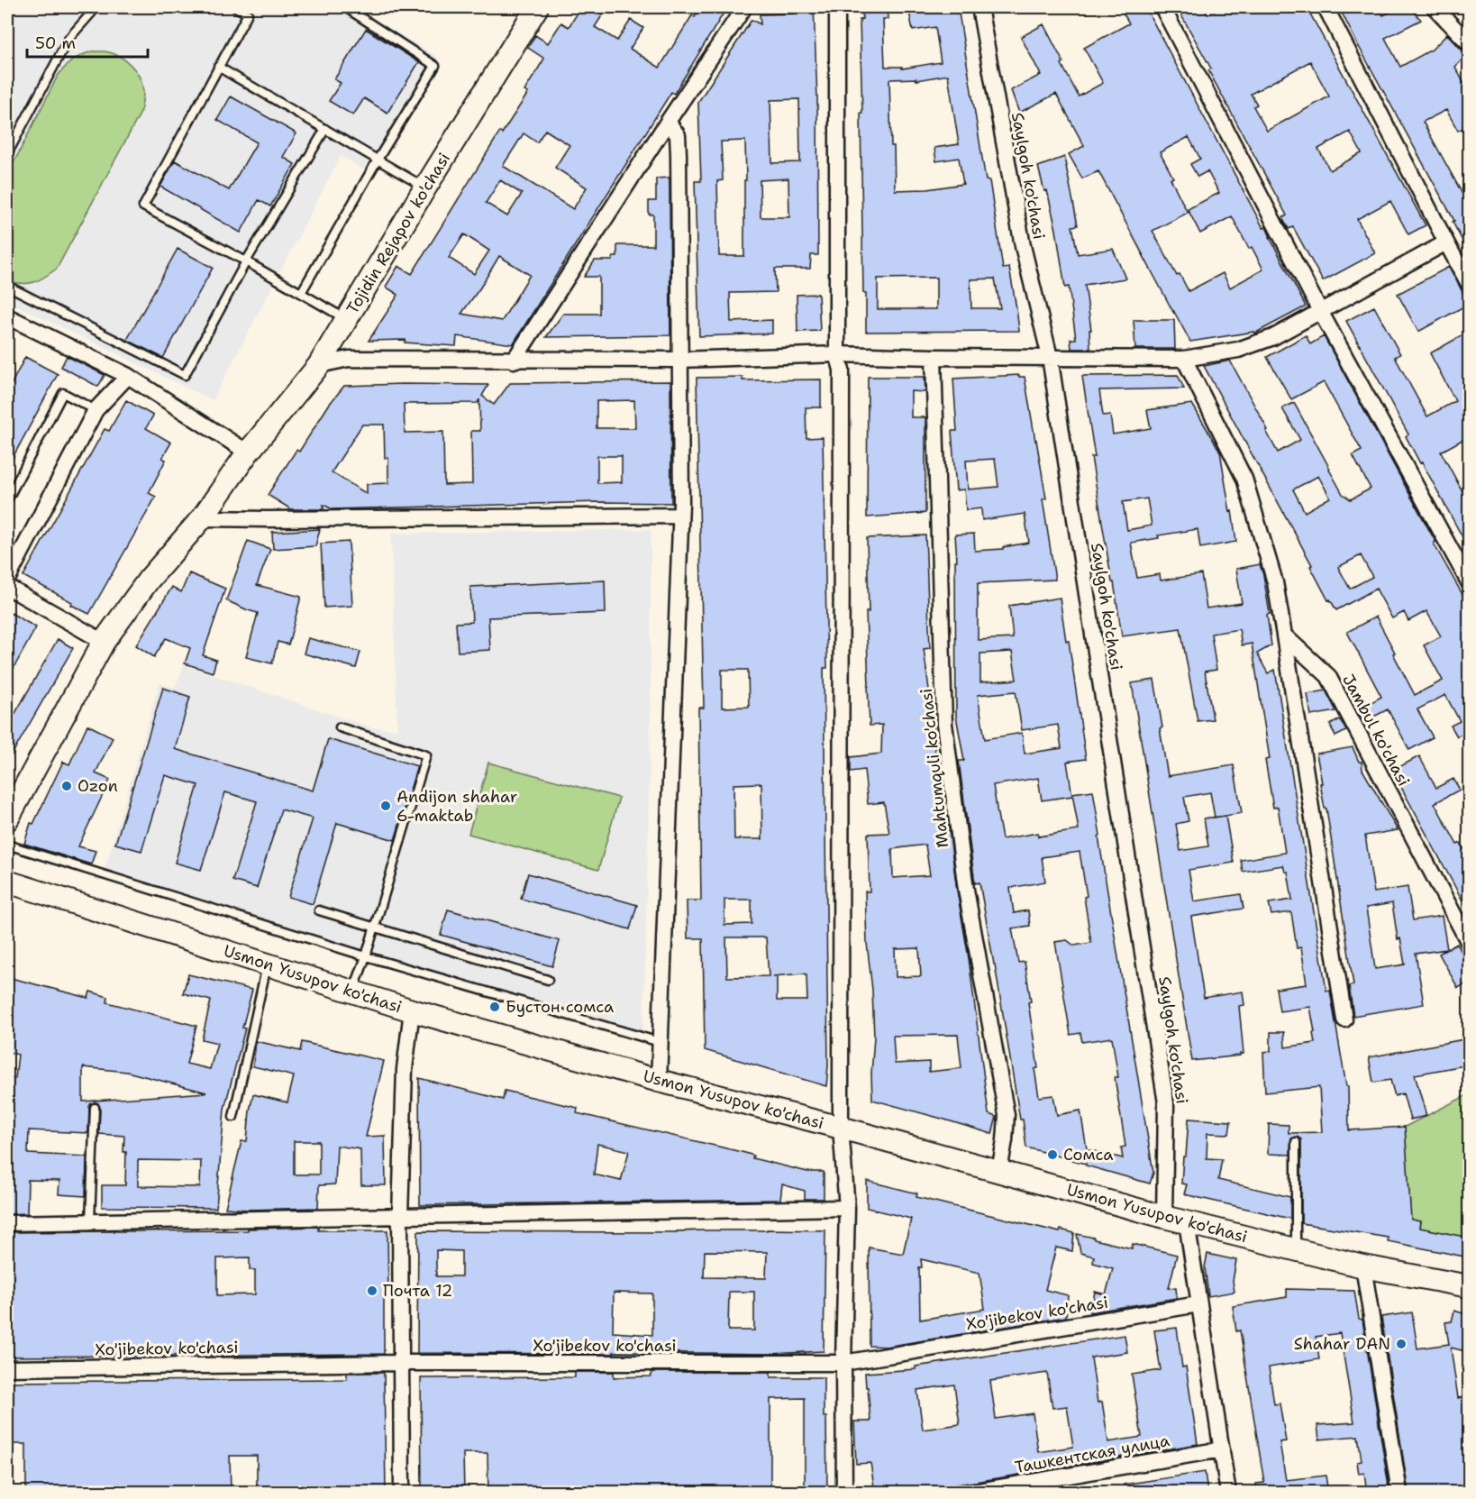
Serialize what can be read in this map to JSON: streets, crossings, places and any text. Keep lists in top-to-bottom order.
{
  "streets": {
    "main road": ["Tojidin Rejapov ko'chasi", "Usmon Yusupov ko'chasi"],
    "street": [
      "Saylgoh ko'chasi",
      "Jambul ko'chasi",
      "Mahtumquli ko'chasi",
      "Xo'jibekov ko'chasi",
      "Ташкентская улица"
    ]
  },
  "crossings": [
    ["Saylgoh ko'chasi", "Usmon Yusupov ko'chasi"],
    ["Mahtumquli ko'chasi", "Usmon Yusupov ko'chasi"]
  ],
  "places": [
    "Ozon",
    "Andijon shahar 6-maktab",
    "Бустон сомса",
    "Сомса",
    "Почта 12",
    "Shahar DAN"
  ],
  "scale_bar": "50 m"
}
